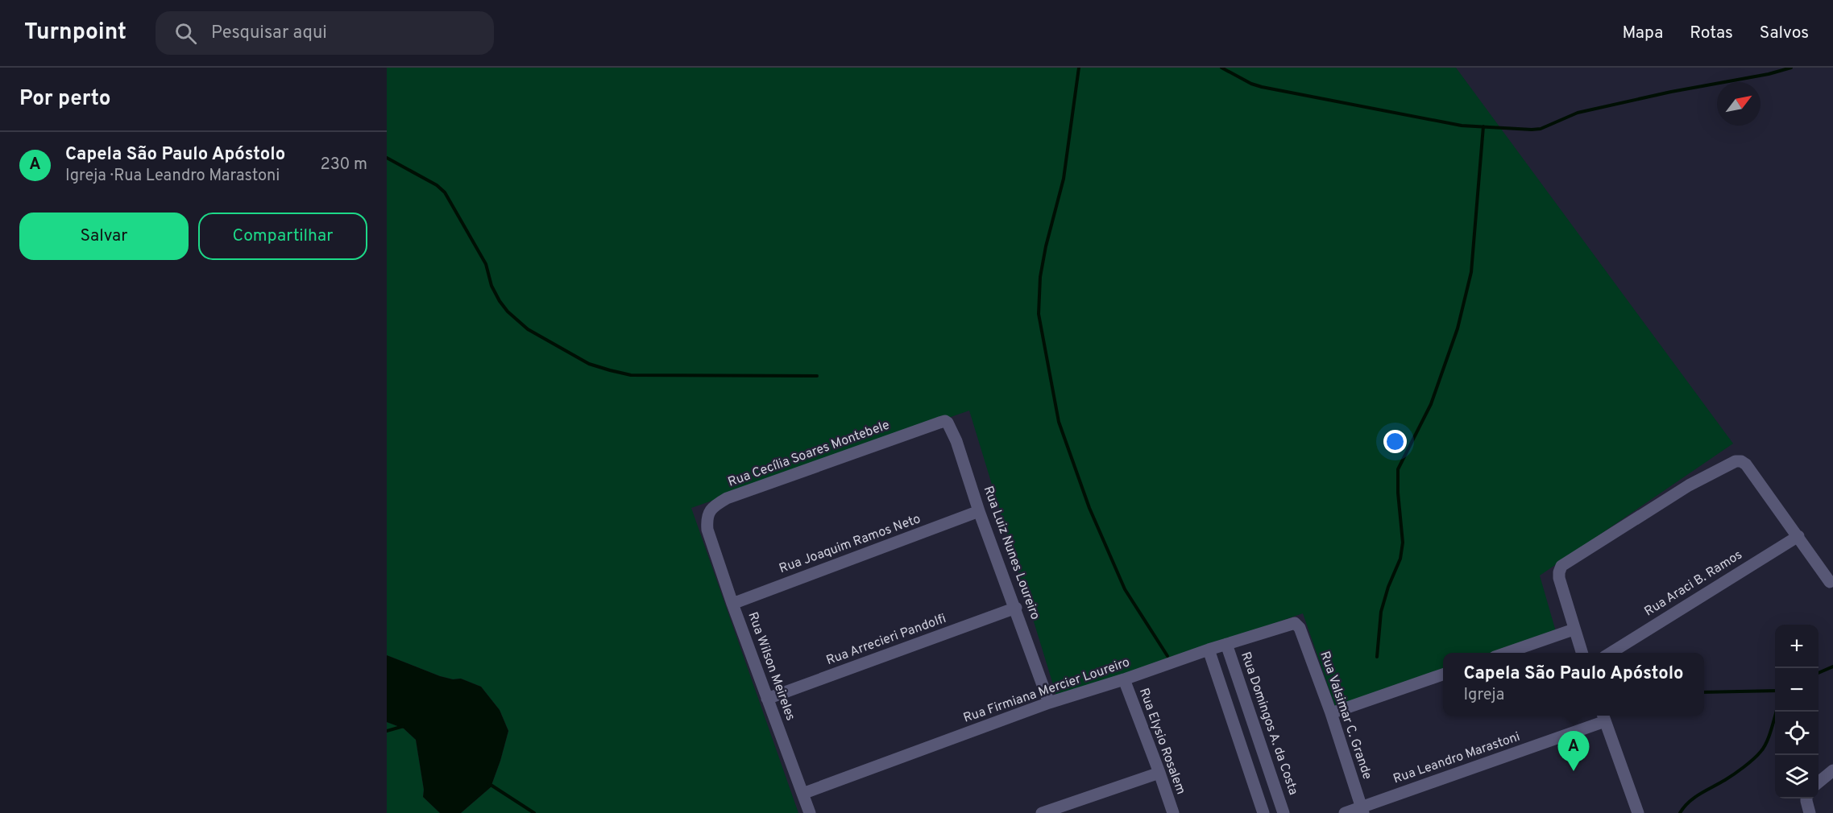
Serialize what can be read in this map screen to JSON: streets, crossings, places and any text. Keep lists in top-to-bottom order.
{
  "streets": {
    "street": [
      "Rua Cecília Soares Montebele",
      "Rua Joaquim Ramos Neto",
      "Rua Luiz Nunes Loureiro",
      "Rua Araci B. Ramos",
      "Rua Arrecieri Pandolfi",
      "Rua Wilson Meireles",
      "Rua Firmiana Mercier Loureiro",
      "Rua Valsimar C. Grande",
      "Rua Domingos A. da Costa",
      "Rua Elysio Rosalem",
      "Rua Leandro Marastoni"
    ]
  },
  "crossings": [
    ["Rua Cecília Soares Montebele", "Rua Luiz Nunes Loureiro"],
    ["Rua Cecília Soares Montebele", "Rua Wilson Meireles"],
    ["Rua Joaquim Ramos Neto", "Rua Luiz Nunes Loureiro"],
    ["Rua Joaquim Ramos Neto", "Rua Wilson Meireles"],
    ["Rua Luiz Nunes Loureiro", "Rua Arrecieri Pandolfi"],
    ["Rua Luiz Nunes Loureiro", "Rua Firmiana Mercier Loureiro"],
    ["Rua Arrecieri Pandolfi", "Rua Wilson Meireles"],
    ["Rua Wilson Meireles", "Rua Firmiana Mercier Loureiro"],
    ["Rua Firmiana Mercier Loureiro", "Rua Valsimar C. Grande"],
    ["Rua Firmiana Mercier Loureiro", "Rua Domingos A. da Costa"],
    ["Rua Firmiana Mercier Loureiro", "Rua Elysio Rosalem"],
    ["Rua Valsimar C. Grande", "Rua Leandro Marastoni"]
  ],
  "north": "top right",
  "page": {
    "header": "Turnpoint",
    "search": "Pesquisar aqui",
    "nav": ["Mapa", "Rotas", "Salvos"],
    "heading": "Por perto",
    "list": [
      {
        "mark": "A",
        "name": "Capela São Paulo Apóstolo",
        "note": "Igreja · Rua Leandro Marastoni",
        "value": "230 m"
      }
    ],
    "buttons": ["Salvar", "Compartilhar"],
    "map_buttons": ["+", "−"],
    "popup": ["Capela São Paulo Apóstolo", "Igreja"],
    "pins": "A"
  }
}
